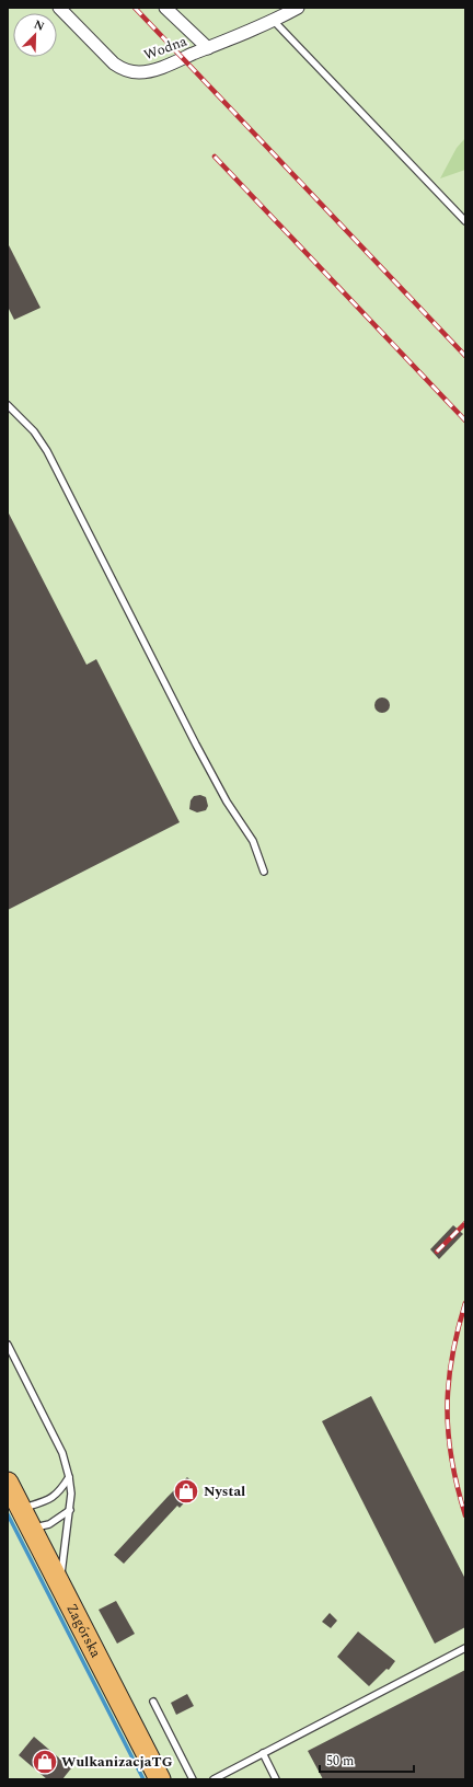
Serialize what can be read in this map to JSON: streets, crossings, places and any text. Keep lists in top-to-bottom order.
{
  "streets": {
    "highway": ["Zagórska"],
    "street": ["Wodna"]
  },
  "places": {
    "shop": ["Nystal", "WulkanizacjaTG"]
  },
  "scale_bar": "50 m",
  "north": "top right"
}
